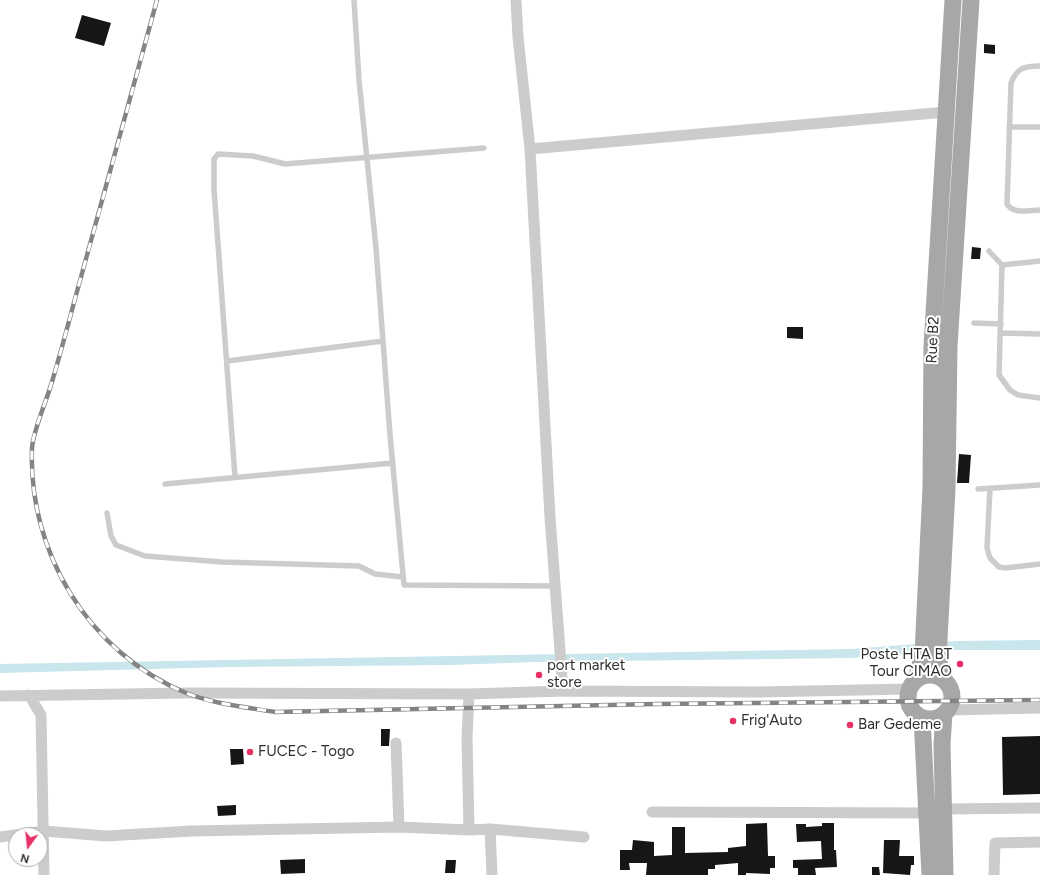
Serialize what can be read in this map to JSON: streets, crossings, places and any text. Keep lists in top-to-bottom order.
{
  "streets": {
    "main road": ["Rue B2"]
  },
  "places": [
    "Poste HTA BT Tour CIMAO",
    "port market store",
    "Frig'Auto",
    "Bar Gedeme",
    "FUCEC - Togo"
  ],
  "north": "bottom"
}
